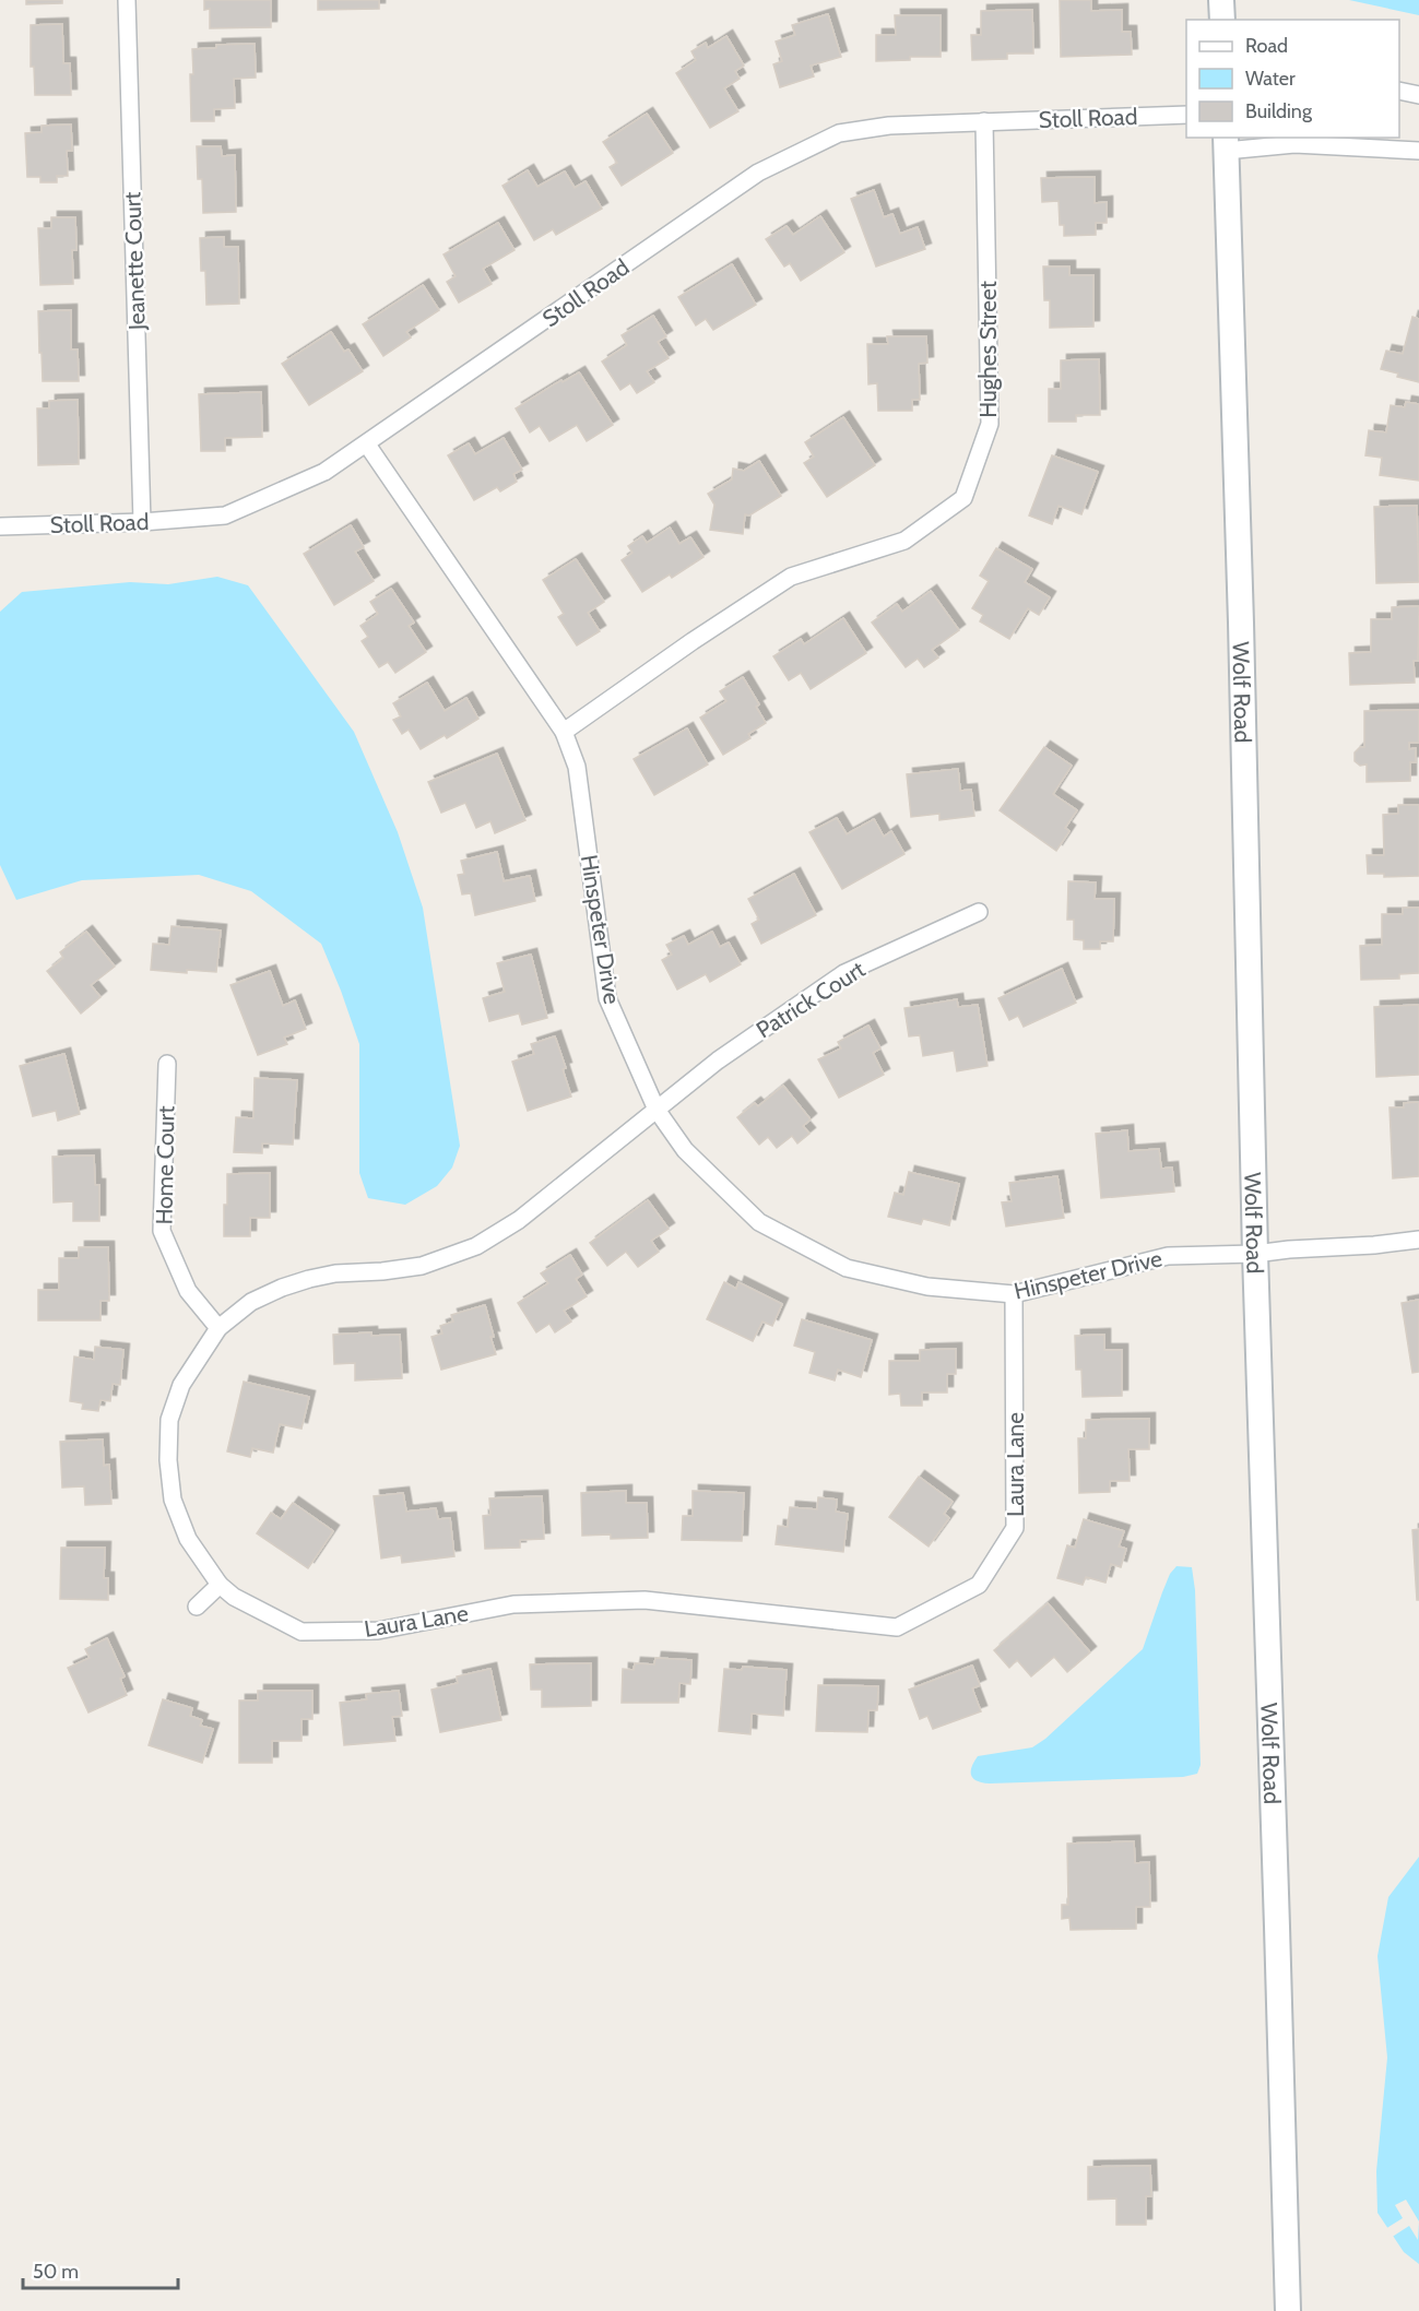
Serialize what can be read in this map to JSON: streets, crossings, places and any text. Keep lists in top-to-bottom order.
{
  "streets": {
    "main road": ["Wolf Road"],
    "street": [
      "Stoll Road",
      "Jeanette Court",
      "Hughes Street",
      "Hinspeter Drive",
      "Patrick Court",
      "Home Court",
      "Laura Lane"
    ]
  },
  "crossings": [
    ["Stoll Road", "Jeanette Court"],
    ["Stoll Road", "Hughes Street"],
    ["Stoll Road", "Hinspeter Drive"],
    ["Hughes Street", "Hinspeter Drive"],
    ["Wolf Road", "Hinspeter Drive"],
    ["Hinspeter Drive", "Patrick Court"],
    ["Hinspeter Drive", "Laura Lane"],
    ["Patrick Court", "Laura Lane"],
    ["Home Court", "Laura Lane"]
  ],
  "legend": ["Road", "Water", "Building"],
  "scale_bar": "50 m"
}
